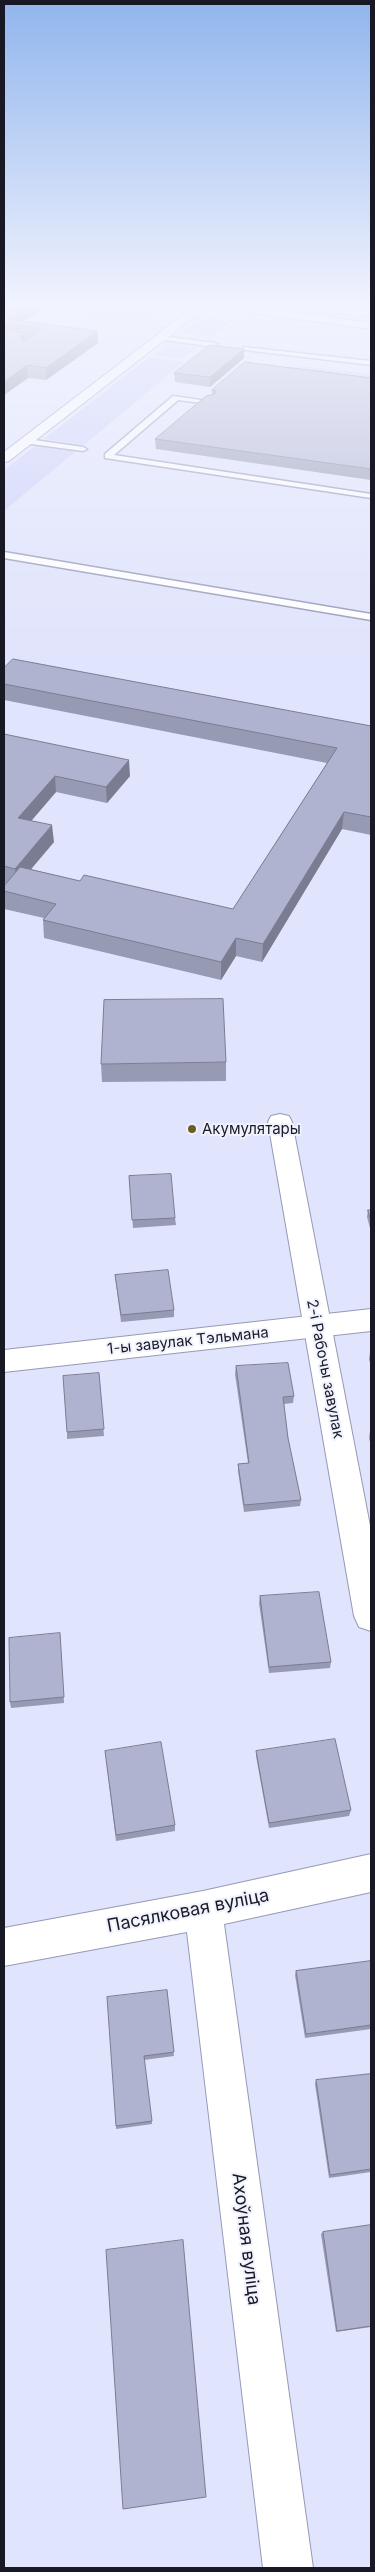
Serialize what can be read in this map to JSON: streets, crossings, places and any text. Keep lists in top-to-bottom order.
{
  "streets": {
    "main road": [
      "1-ы завулак Тэльмана",
      "2-і Рабочы завулак",
      "Пасялковая вуліца",
      "Ахоўная вуліца"
    ]
  },
  "crossings": [
    ["1-ы завулак Тэльмана", "2-і Рабочы завулак"],
    ["Пасялковая вуліца", "Ахоўная вуліца"]
  ],
  "places": ["Акумулятары"]
}
